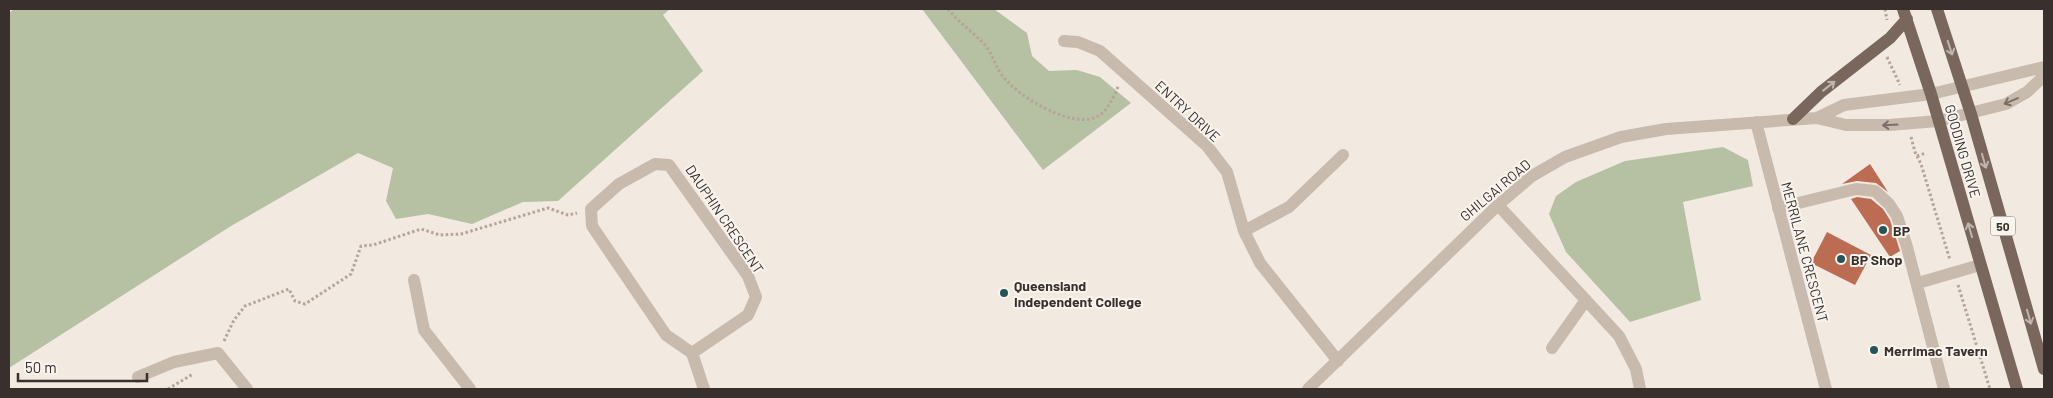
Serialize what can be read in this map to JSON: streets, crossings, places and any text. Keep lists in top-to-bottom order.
{
  "streets": {
    "main road": ["GOODING DRIVE", "50"],
    "street": [
      "ENTRY DRIVE",
      "GHILGAI ROAD",
      "DAUPHIN CRESCENT",
      "MERRILANE CRESCENT"
    ]
  },
  "crossings": [
    ["ENTRY DRIVE", "GHILGAI ROAD"],
    ["GOODING DRIVE", "GHILGAI ROAD"],
    ["GHILGAI ROAD", "MERRILANE CRESCENT"]
  ],
  "places": [
    "BP",
    "BP Shop",
    "Queensland Independent College",
    "Merrimac Tavern"
  ],
  "scale_bar": "50 m"
}
